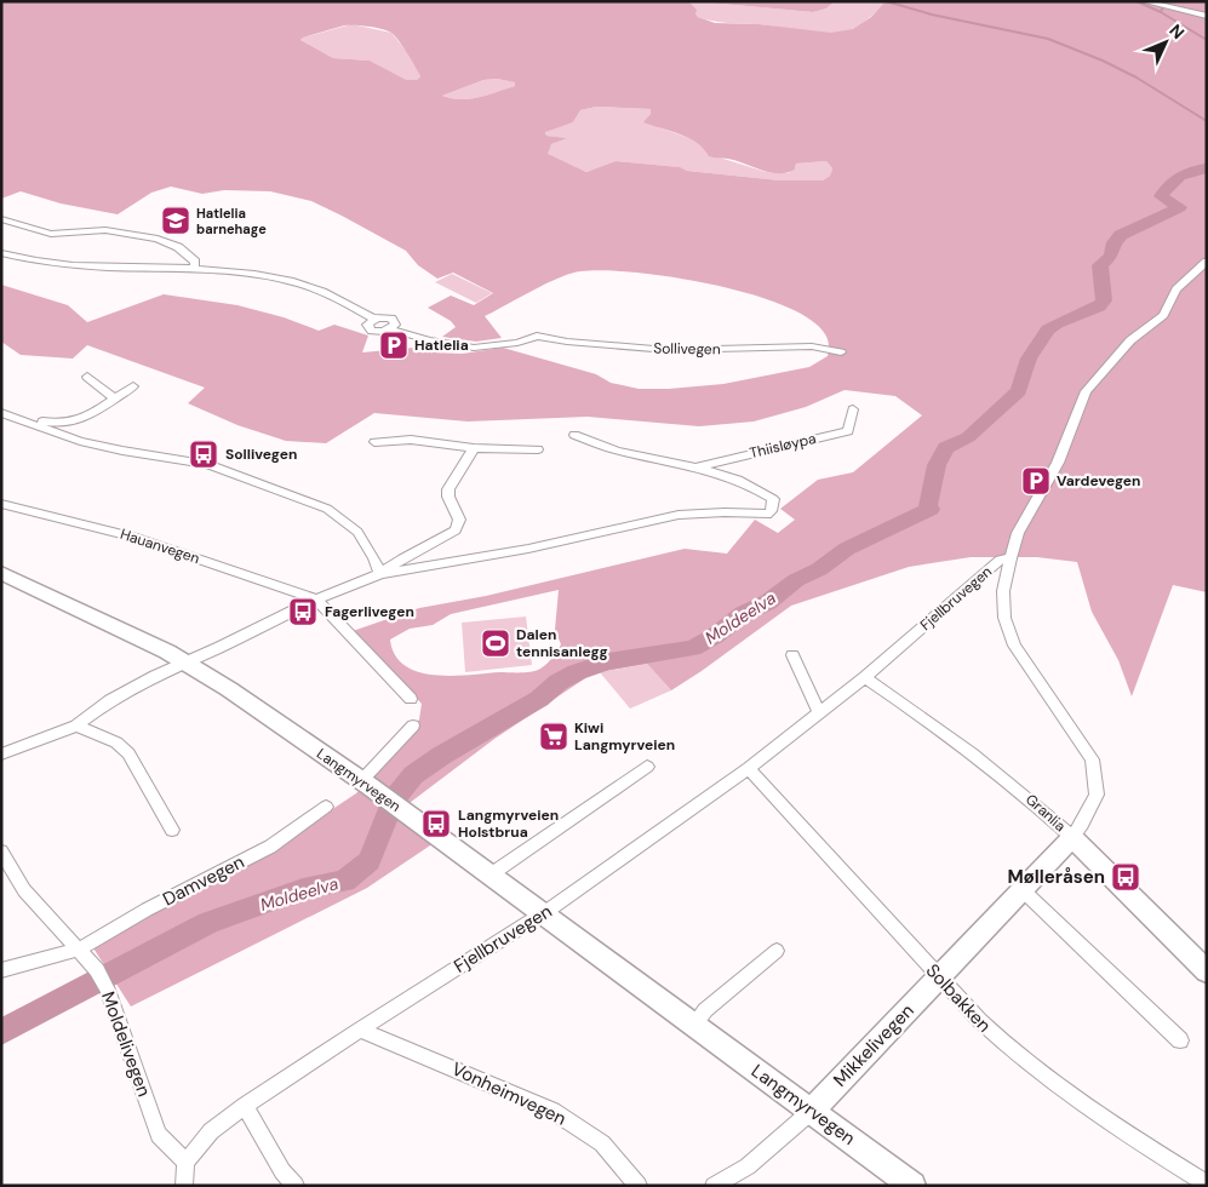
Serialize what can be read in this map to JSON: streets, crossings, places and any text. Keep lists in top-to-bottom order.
{
  "streets": {
    "main road": ["Langmyrvegen", "Granlia", "Mikkelivegen"],
    "street": [
      "Sollivegen",
      "Thiisløypa",
      "Hauanvegen",
      "Fjellbruvegen",
      "Damvegen",
      "Solbakken",
      "Moldelivegen",
      "Vonheimvegen"
    ]
  },
  "crossings": [
    ["Fjellbruvegen", "Langmyrvegen"],
    ["Fjellbruvegen", "Granlia"],
    ["Fjellbruvegen", "Solbakken"],
    ["Fjellbruvegen", "Moldelivegen"],
    ["Fjellbruvegen", "Mikkelivegen"],
    ["Fjellbruvegen", "Vonheimvegen"],
    ["Langmyrvegen", "Mikkelivegen"],
    ["Granlia", "Mikkelivegen"],
    ["Damvegen", "Moldelivegen"],
    ["Solbakken", "Mikkelivegen"]
  ],
  "water": ["Moldeelva"],
  "places": {
    "school or university": ["Hatlelia barnehage"],
    "parking": ["Hatlelia", "Vardevegen"],
    "bus stop": [
      "Sollivegen",
      "Fagerlivegen",
      "Langmyrveien Holstbrua",
      "Mølleråsen"
    ],
    "sports": ["Dalen tennisanlegg"],
    "supermarket": ["Kiwi Langmyrveien"]
  },
  "north": "top right"
}
